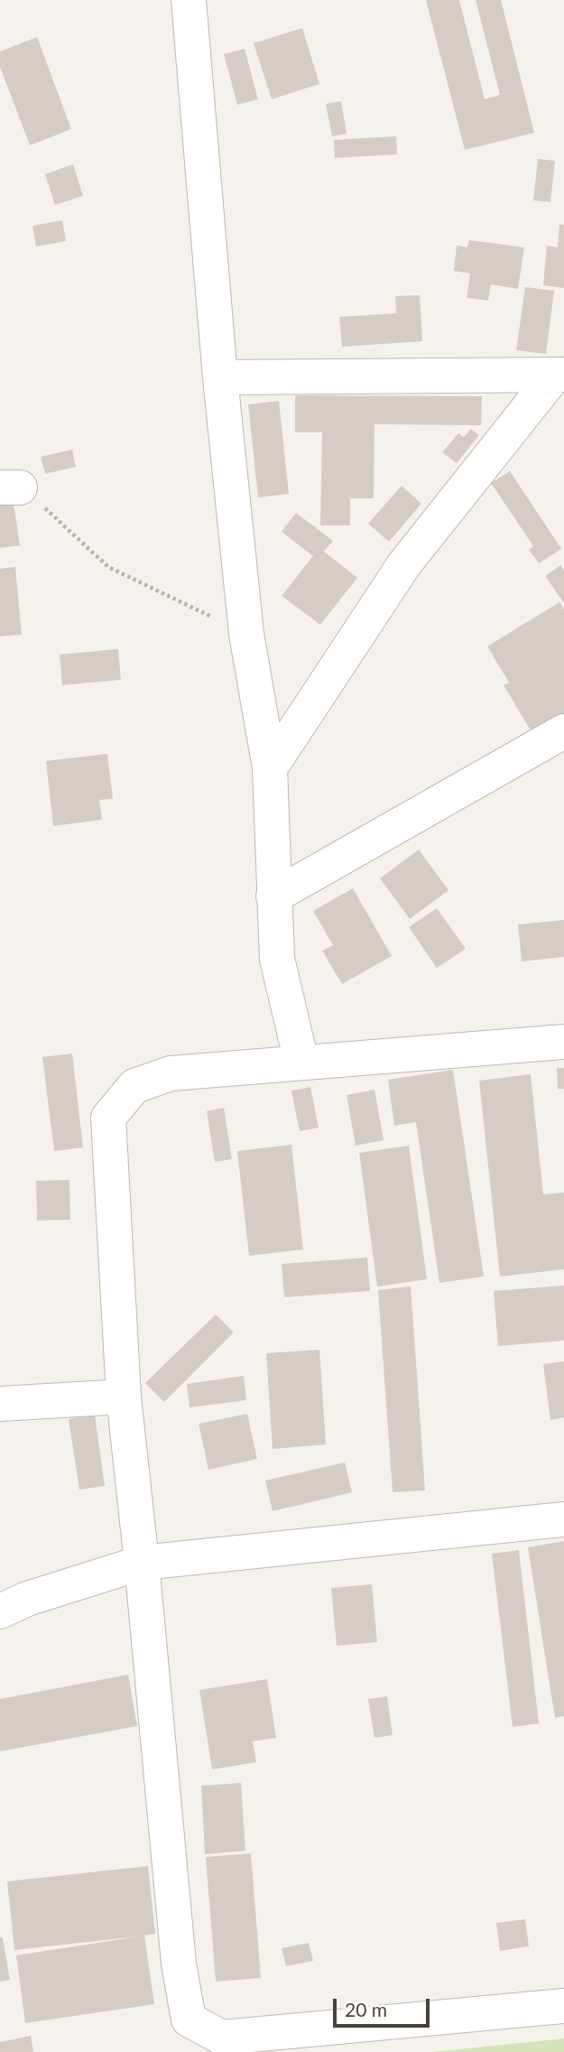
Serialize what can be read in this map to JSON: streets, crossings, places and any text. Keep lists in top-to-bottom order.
{
  "scale_bar": "20 m"
}
